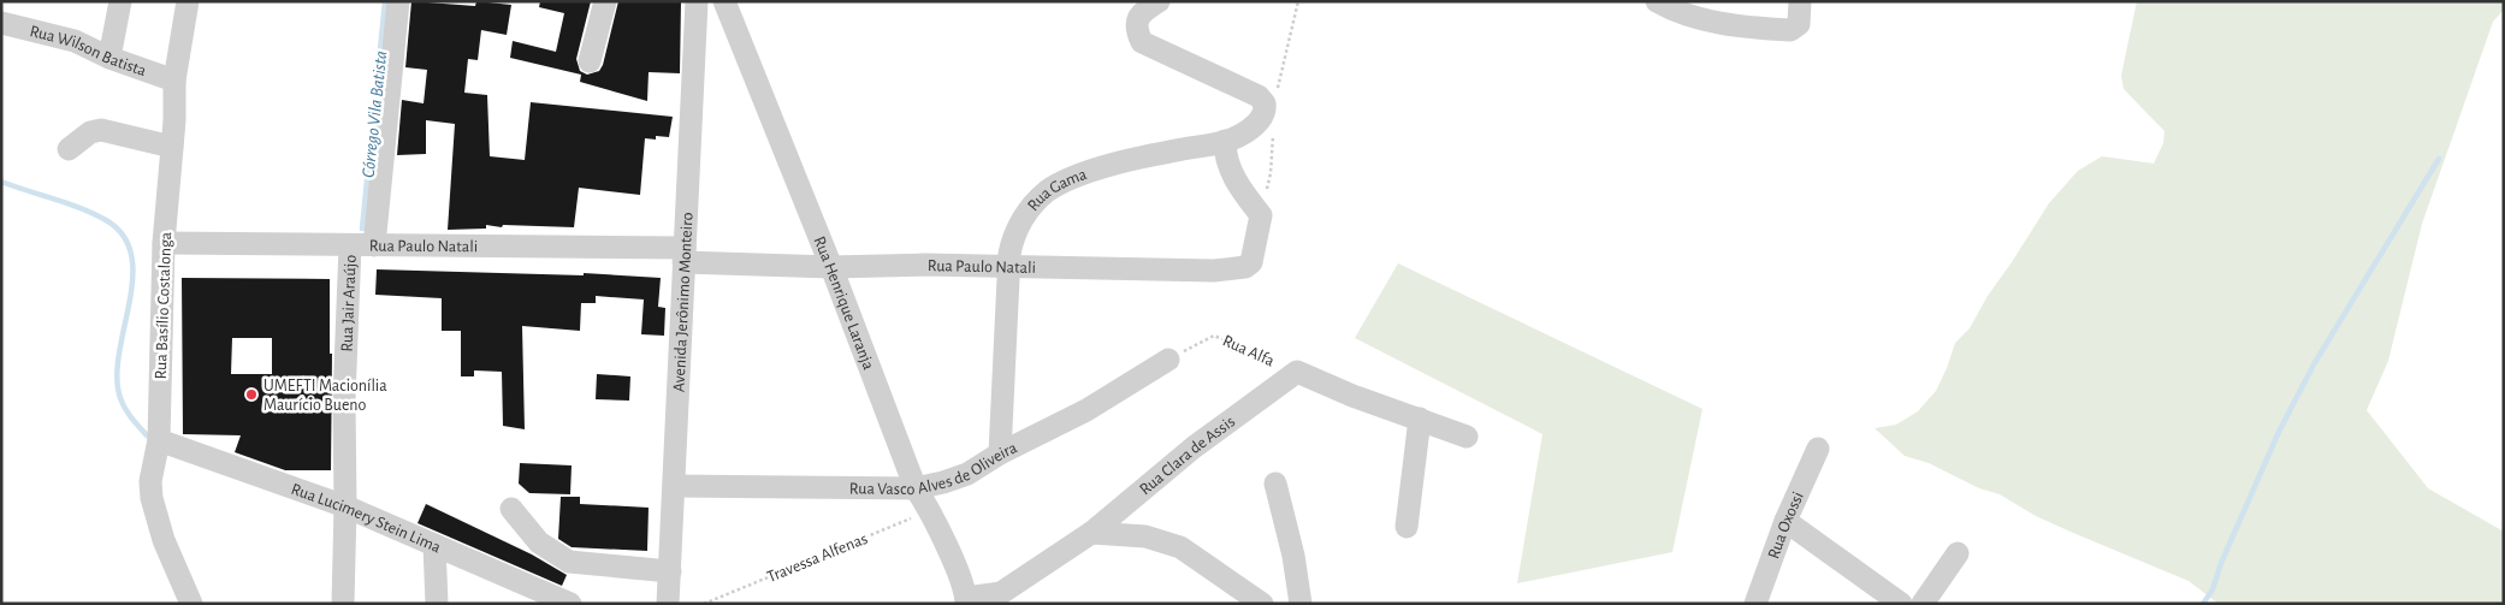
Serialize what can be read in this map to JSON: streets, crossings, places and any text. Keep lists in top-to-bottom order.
{
  "streets": {
    "street": [
      "Rua Wilson Batista",
      "Rua Gama",
      "Rua Paulo Natali",
      "Avenida Jerônimo Monteiro",
      "Rua Jair Araújo",
      "Rua Henrique Laranja",
      "Rua Basílio Costalonga",
      "Rua Clara de Assis",
      "Rua Vasco Alves de Oliveira",
      "Rua Lucimery Stein Lima",
      "Rua Oxossi"
    ],
    "path": ["Rua Alfa", "Travessa Alfenas"]
  },
  "crossings": [
    ["Rua Wilson Batista", "Rua Basílio Costalonga"],
    ["Rua Gama", "Rua Paulo Natali"],
    ["Rua Gama", "Rua Vasco Alves de Oliveira"],
    ["Rua Paulo Natali", "Avenida Jerônimo Monteiro"],
    ["Rua Paulo Natali", "Rua Jair Araújo"],
    ["Rua Paulo Natali", "Rua Henrique Laranja"],
    ["Rua Paulo Natali", "Rua Basílio Costalonga"],
    ["Avenida Jerônimo Monteiro", "Rua Vasco Alves de Oliveira"],
    ["Rua Jair Araújo", "Rua Lucimery Stein Lima"],
    ["Rua Henrique Laranja", "Rua Clara de Assis"],
    ["Rua Henrique Laranja", "Rua Vasco Alves de Oliveira"],
    ["Rua Henrique Laranja", "Travessa Alfenas"],
    ["Rua Basílio Costalonga", "Rua Lucimery Stein Lima"],
    ["Rua Alfa", "Rua Clara de Assis"],
    ["Rua Alfa", "Rua Vasco Alves de Oliveira"]
  ],
  "water": ["Córrego Vila Batista"],
  "places": ["UMEFTI Macionília Maurício Bueno"]
}
